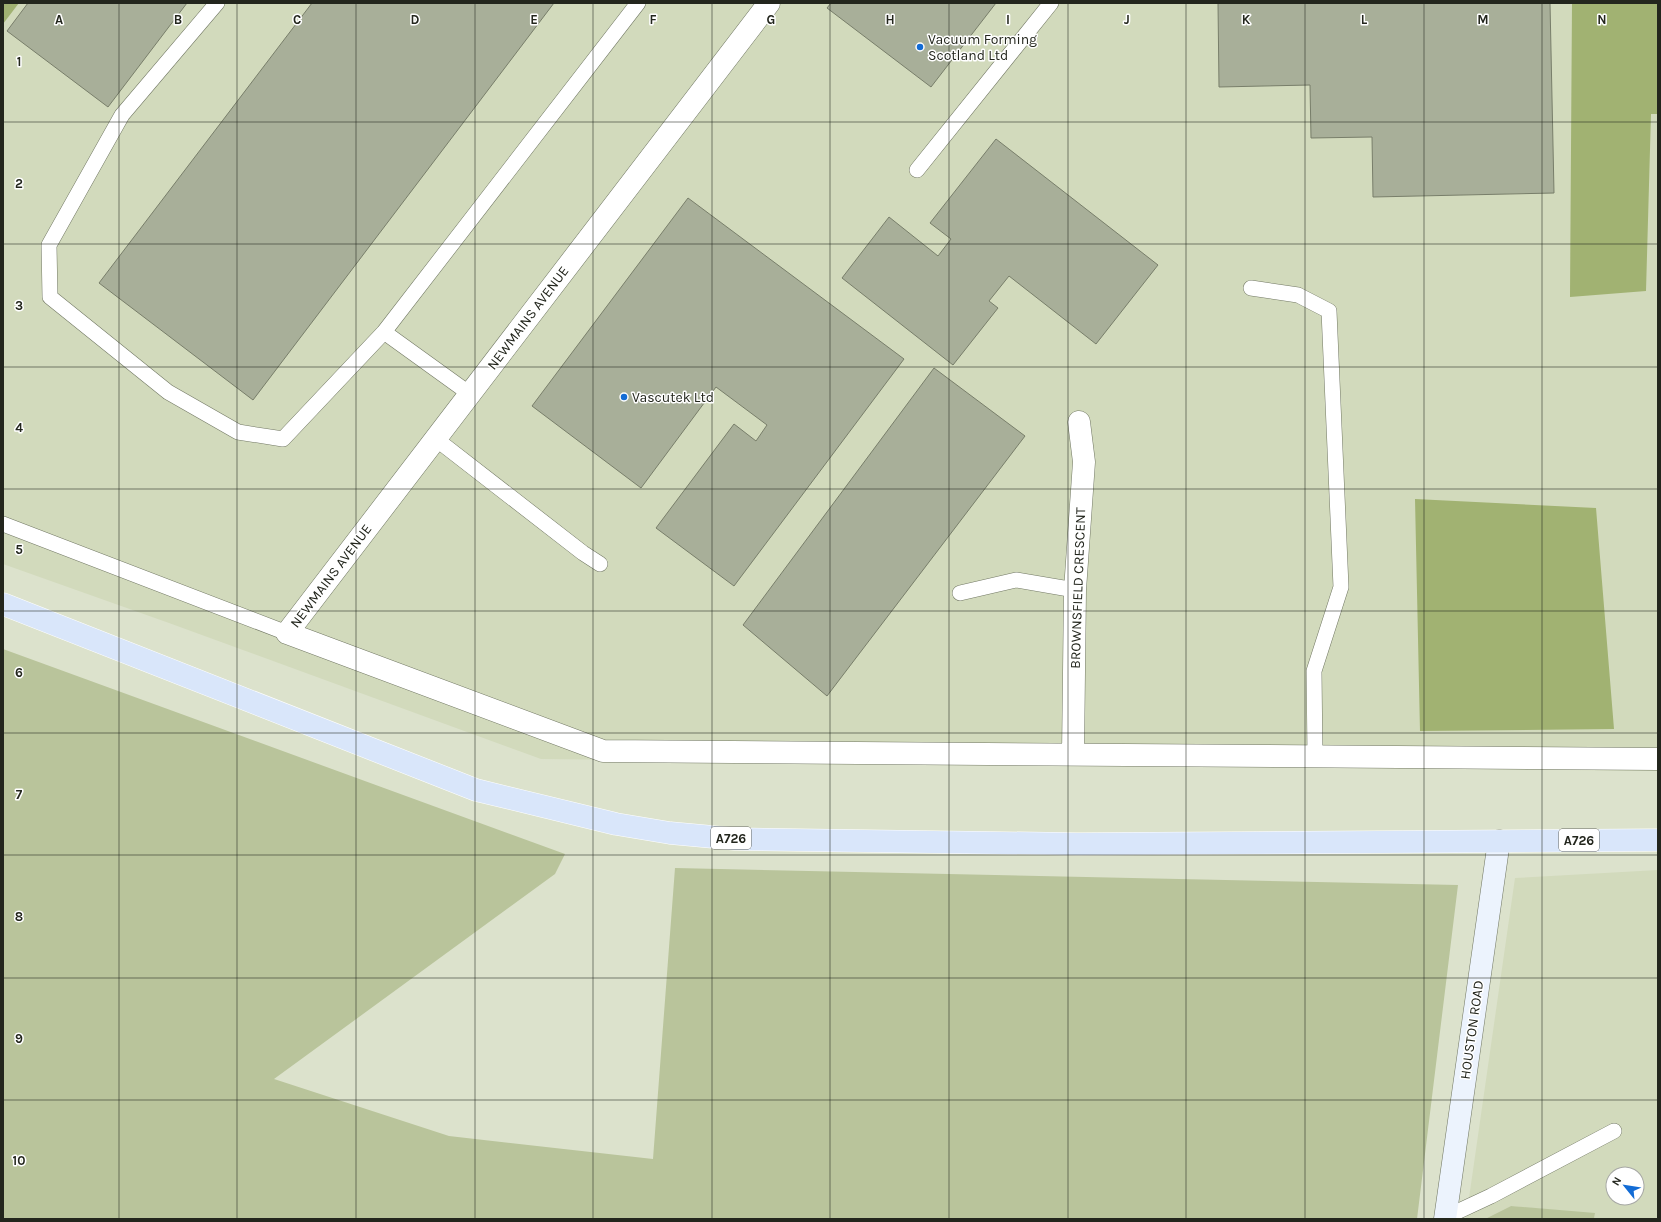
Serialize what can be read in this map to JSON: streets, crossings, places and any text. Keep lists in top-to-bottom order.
{
  "streets": {
    "main road": ["A726", "HOUSTON ROAD"],
    "street": ["NEWMAINS AVENUE", "BROWNSFIELD CRESCENT"]
  },
  "crossings": [
    ["A726", "HOUSTON ROAD"]
  ],
  "places": ["Vacuum Forming Scotland Ltd", "Vascutek Ltd"],
  "north": "top left",
  "grid": {
    "columns": [
      "A",
      "B",
      "C",
      "D",
      "E",
      "F",
      "G",
      "H",
      "I",
      "J",
      "K",
      "L",
      "M",
      "N"
    ],
    "rows": [
      "1",
      "2",
      "3",
      "4",
      "5",
      "6",
      "7",
      "8",
      "9",
      "10"
    ]
  }
}
